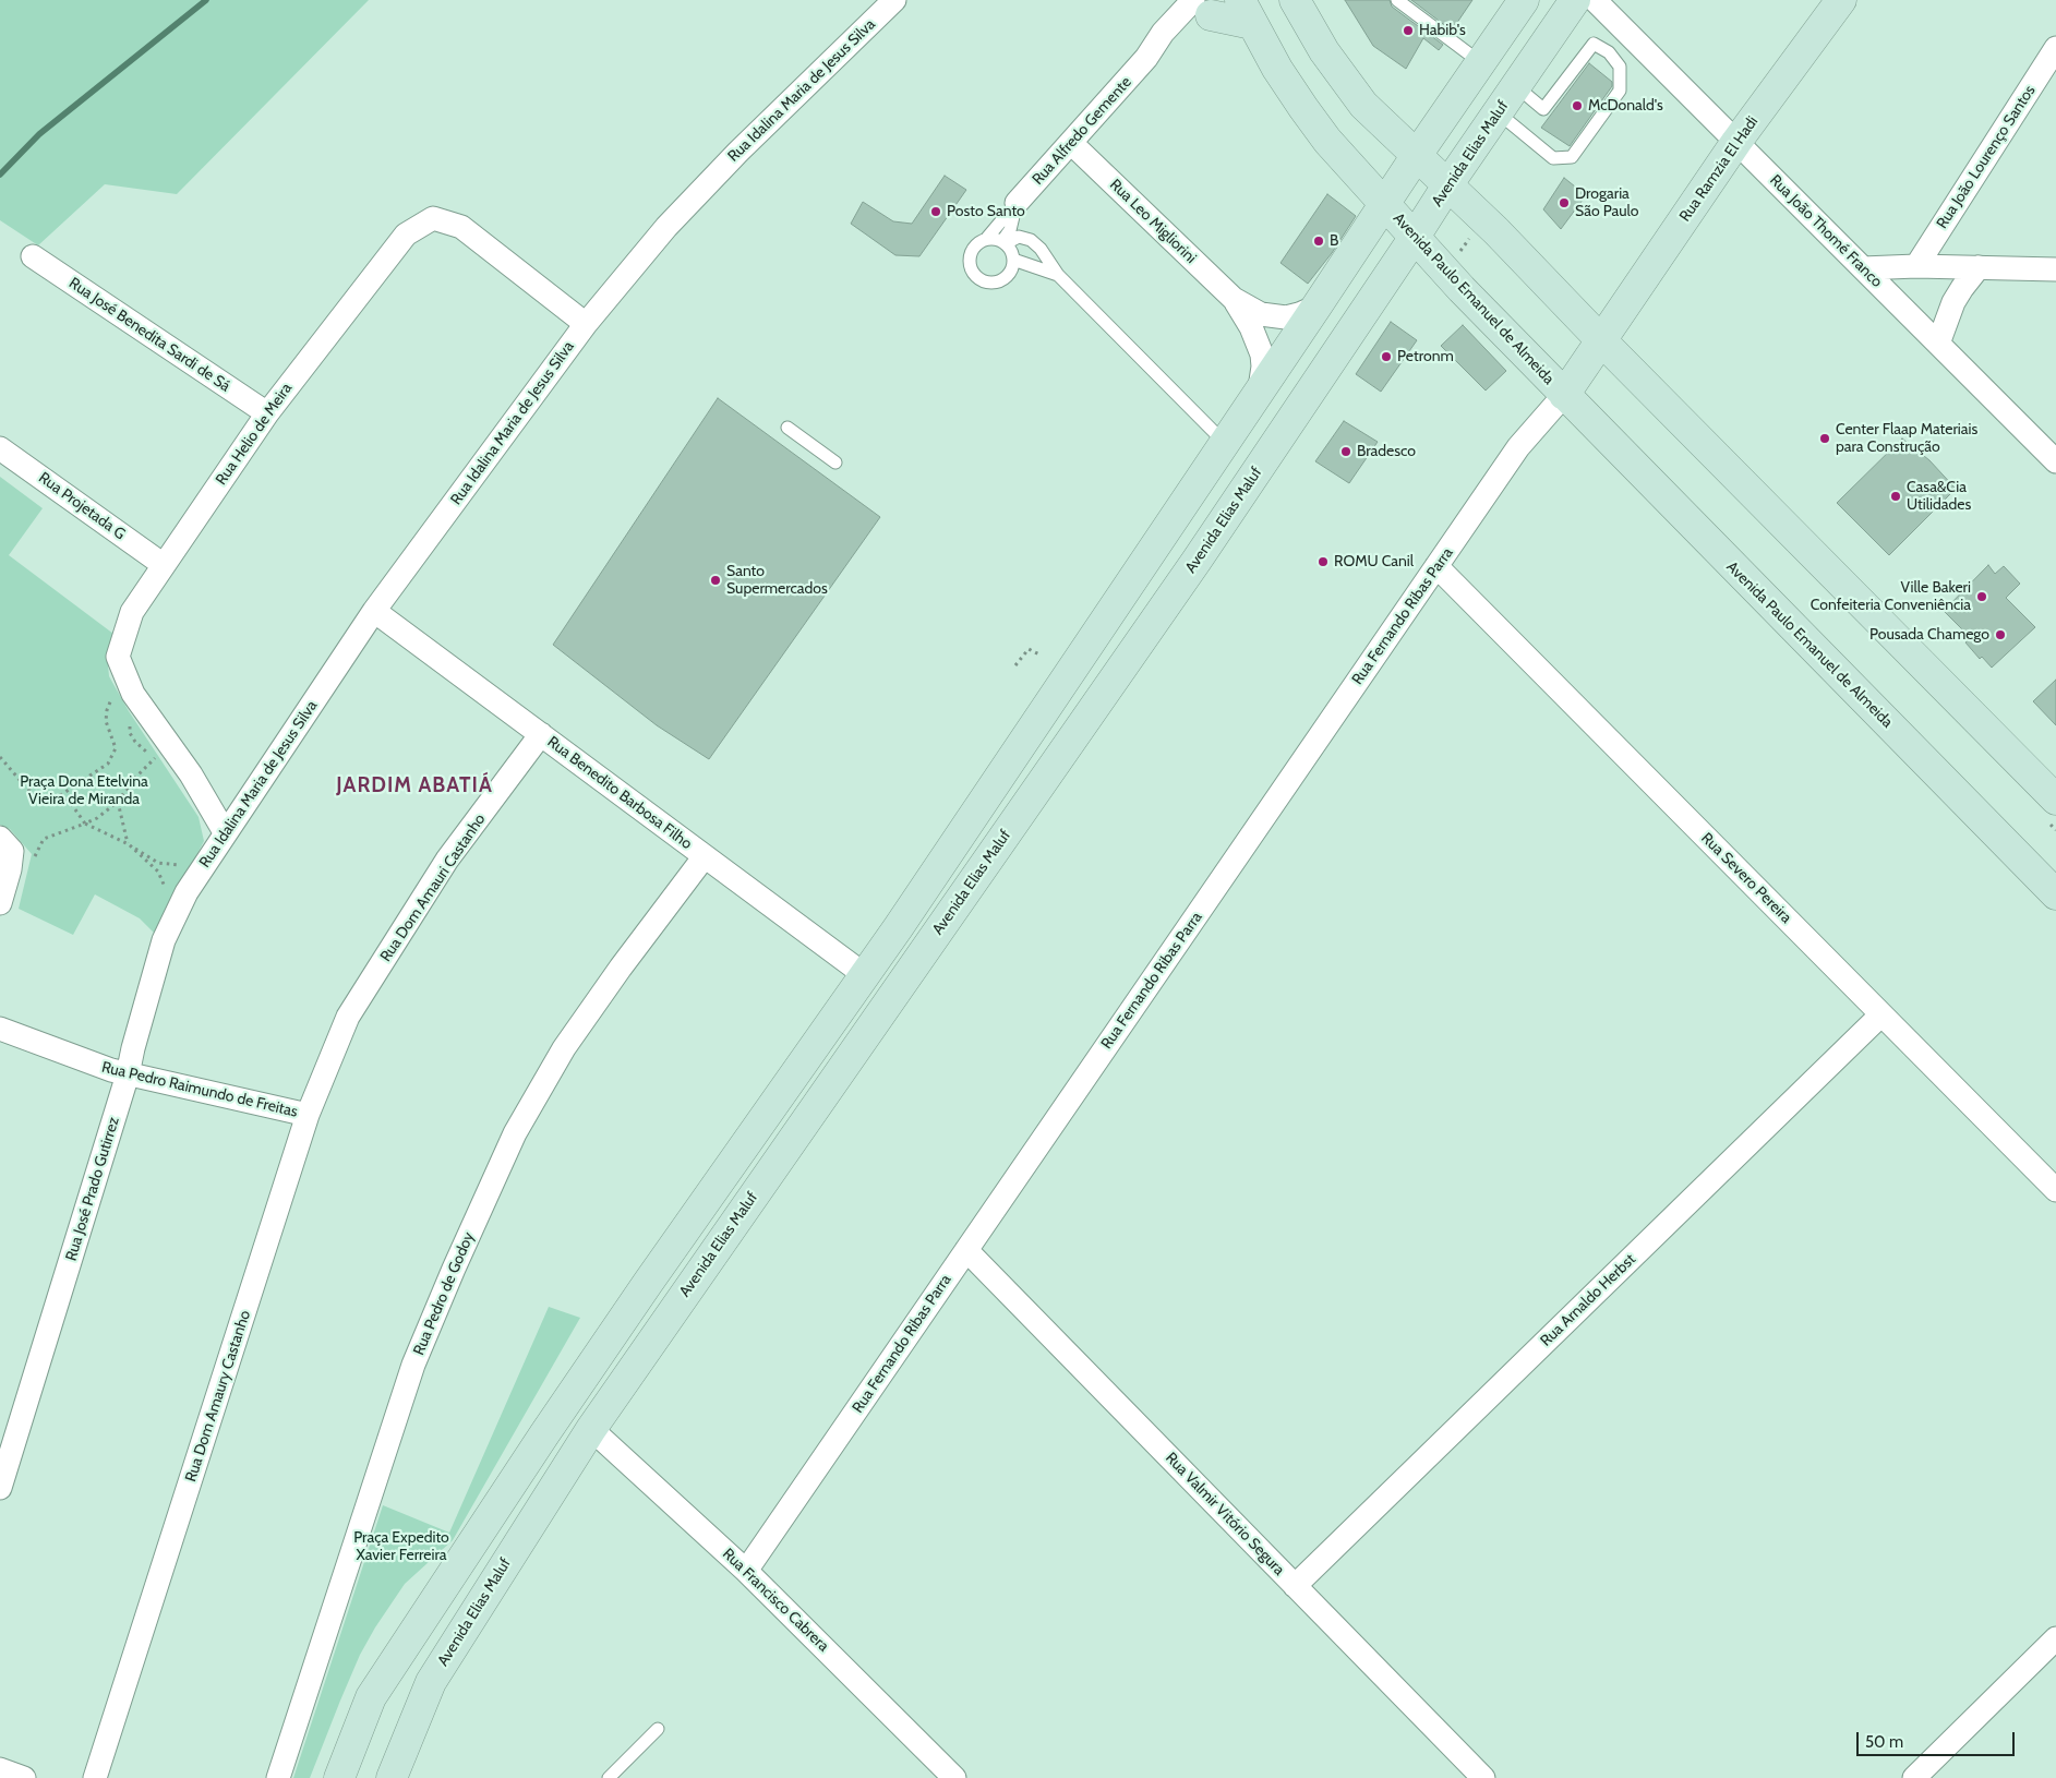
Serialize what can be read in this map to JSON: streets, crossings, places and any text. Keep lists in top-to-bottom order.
{
  "streets": {
    "main road": ["Avenida Elias Maluf", "Rua Ramzia El Hadi", "Avenida Paulo Emanuel de Almeida"],
    "street": [
      "Rua Idalina Maria de Jesus Silva",
      "Rua Alfredo Gemente",
      "Rua João Lourenço Santos",
      "Rua Leo Migliorini",
      "Rua João Thomé Franco",
      "Rua José Benedita Sardi de Sá",
      "Rua Helio de Meira",
      "Rua Projetada G",
      "Rua Fernando Ribas Parra",
      "Rua Benedito Barbosa Filho",
      "Rua Severo Pereira",
      "Rua Dom Amauri Castanho",
      "Rua Pedro Raimundo de Freitas",
      "Rua José Prado Gutirrez",
      "Rua Pedro de Godoy",
      "Rua Arnaldo Herbst",
      "Rua Dom Amaury Castanho",
      "Rua Valmir Vitório Segura",
      "Rua Francisco Cabrera"
    ]
  },
  "crossings": [
    ["Rua Idalina Maria de Jesus Silva", "Rua Helio de Meira"],
    ["Rua Idalina Maria de Jesus Silva", "Rua Benedito Barbosa Filho"],
    ["Rua Idalina Maria de Jesus Silva", "Rua José Prado Gutirrez"],
    ["Rua Alfredo Gemente", "Rua Leo Migliorini"],
    ["Avenida Elias Maluf", "Avenida Paulo Emanuel de Almeida"],
    ["Avenida Elias Maluf", "Rua Francisco Cabrera"],
    ["Rua Ramzia El Hadi", "Rua João Thomé Franco"],
    ["Rua Ramzia El Hadi", "Avenida Paulo Emanuel de Almeida"],
    ["Avenida Paulo Emanuel de Almeida", "Rua Fernando Ribas Parra"],
    ["Rua José Benedita Sardi de Sá", "Rua Helio de Meira"],
    ["Rua Helio de Meira", "Rua Projetada G"],
    ["Rua Fernando Ribas Parra", "Rua Severo Pereira"],
    ["Rua Fernando Ribas Parra", "Rua Valmir Vitório Segura"],
    ["Rua Fernando Ribas Parra", "Rua Francisco Cabrera"],
    ["Rua Benedito Barbosa Filho", "Rua Dom Amauri Castanho"],
    ["Rua Benedito Barbosa Filho", "Rua Pedro de Godoy"],
    ["Rua Severo Pereira", "Rua Arnaldo Herbst"],
    ["Rua Dom Amauri Castanho", "Rua Dom Amaury Castanho"],
    ["Rua Pedro Raimundo de Freitas", "Rua José Prado Gutirrez"],
    ["Rua Pedro Raimundo de Freitas", "Rua Dom Amaury Castanho"],
    ["Rua Arnaldo Herbst", "Rua Valmir Vitório Segura"]
  ],
  "districts": ["JARDIM ABATIÁ"],
  "parks": ["Praça Dona Etelvina Vieira de Miranda", "Praça Expedito Xavier Ferreira"],
  "places": [
    "Habib's",
    "McDonald's",
    "Drogaria São Paulo",
    "Posto Santo",
    "B",
    "Petronm",
    "Center Flaap Materiais para Construção",
    "Bradesco",
    "Casa&Cia Utilidades",
    "ROMU Canil",
    "Santo Supermercados",
    "Ville Bakeri Confeiteria Conveniência",
    "Pousada Chamego"
  ],
  "scale_bar": "50 m"
}
